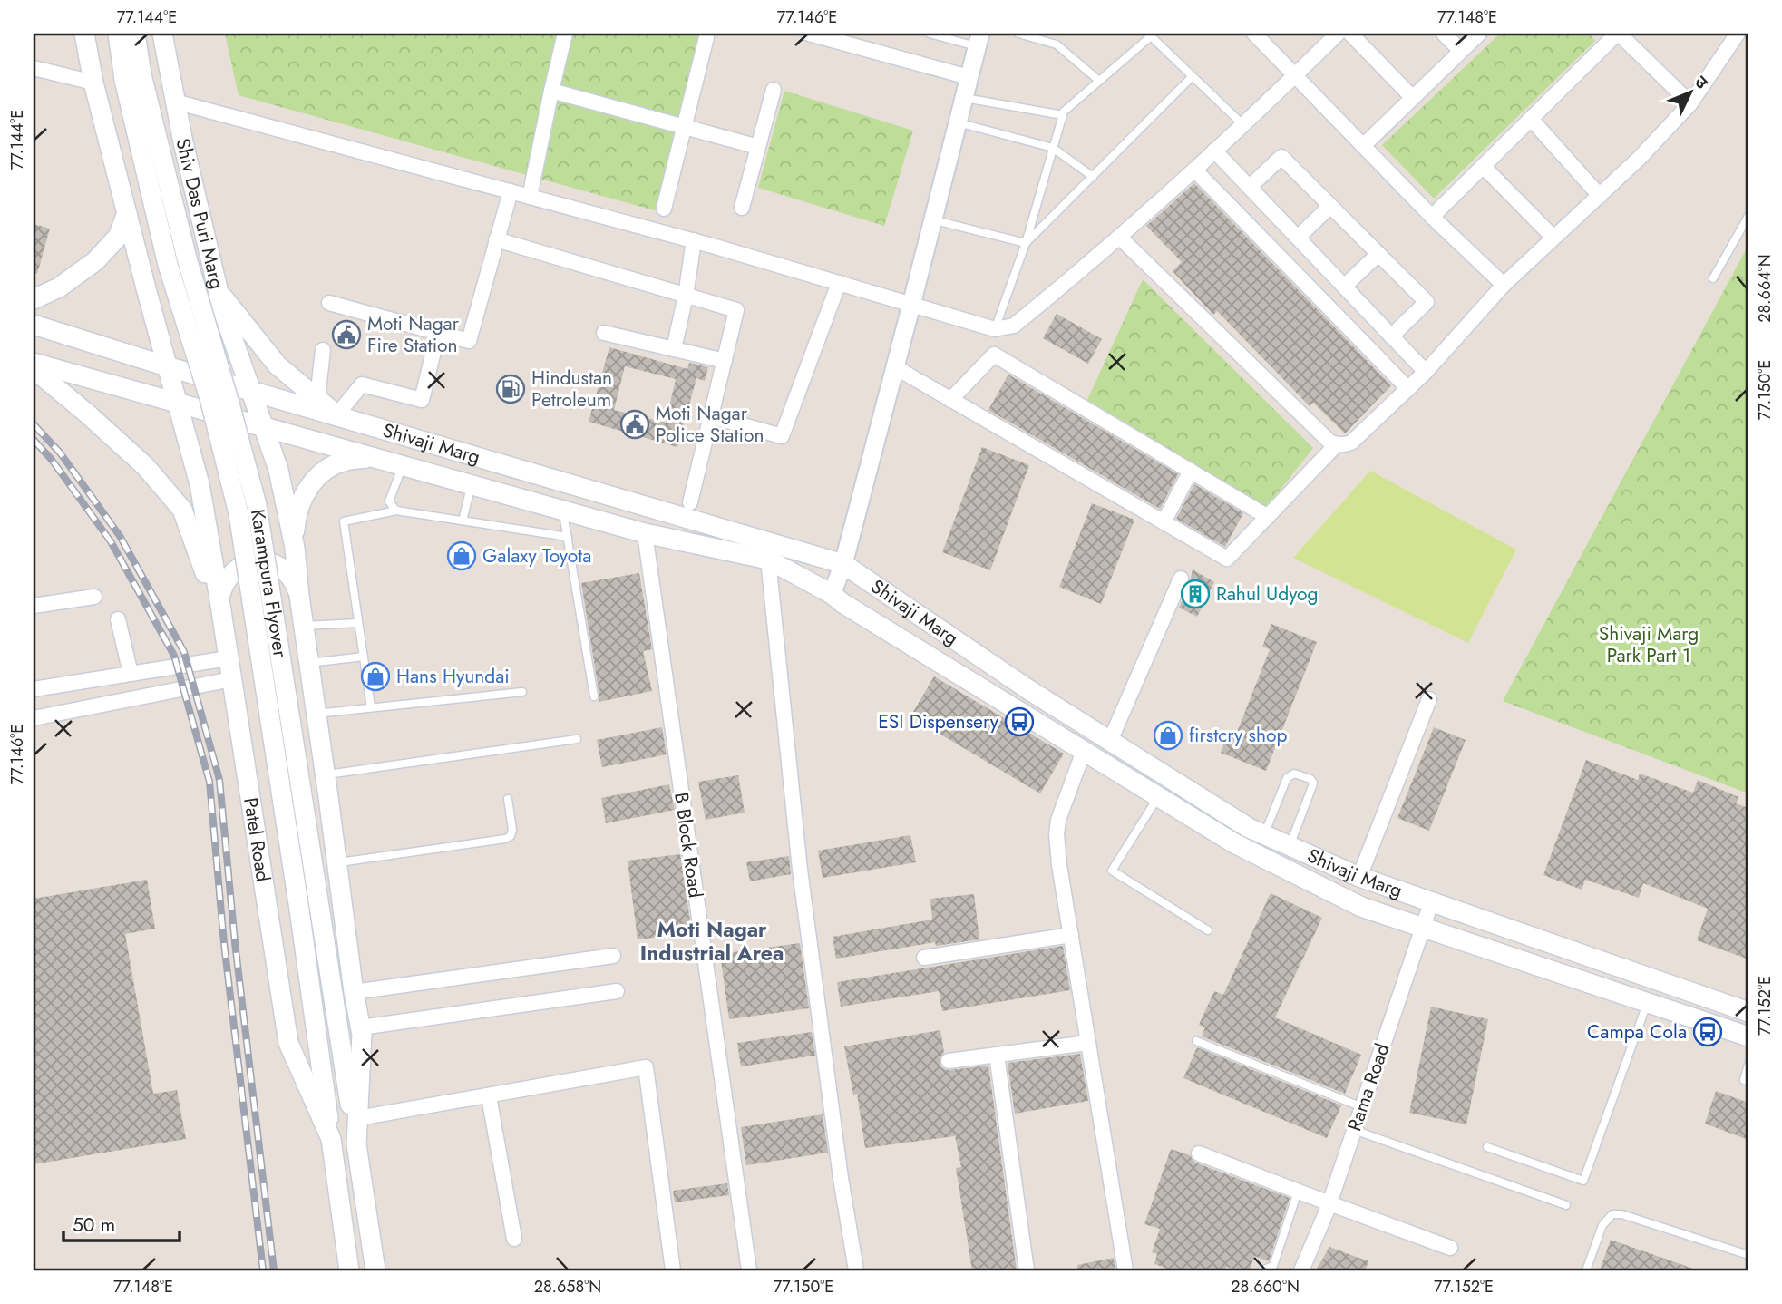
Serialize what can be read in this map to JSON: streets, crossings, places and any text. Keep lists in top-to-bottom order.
{
  "streets": {
    "main road": [
      "Shiv Das Puri Marg",
      "Shivaji Marg",
      "Karampura Flyover",
      "Patel Road"
    ],
    "street": ["B Block Road", "Rama Road"]
  },
  "crossings": [
    ["Shiv Das Puri Marg", "Shivaji Marg"],
    ["Shivaji Marg", "Patel Road"],
    ["Shivaji Marg", "B Block Road"],
    ["Shivaji Marg", "Rama Road"],
    ["Karampura Flyover", "Patel Road"]
  ],
  "districts": ["Moti Nagar Industrial Area"],
  "parks": ["Shivaji Marg Park Part 1"],
  "places": {
    "public building": ["Moti Nagar Fire Station", "Moti Nagar Police Station"],
    "fuel station": ["Hindustan Petroleum"],
    "shop": ["Galaxy Toyota", "Hans Hyundai", "firstcry shop"],
    "building": ["Rahul Udyog"],
    "bus stop": ["ESI Dispensery", "Campa Cola"]
  },
  "scale_bar": "50 m",
  "north": "top right",
  "coordinates": [
    "77.144°E",
    "77.146°E",
    "77.148°E",
    "28.664°N",
    "77.150°E",
    "77.152°E",
    "28.658°N",
    "28.660°N"
  ]
}
